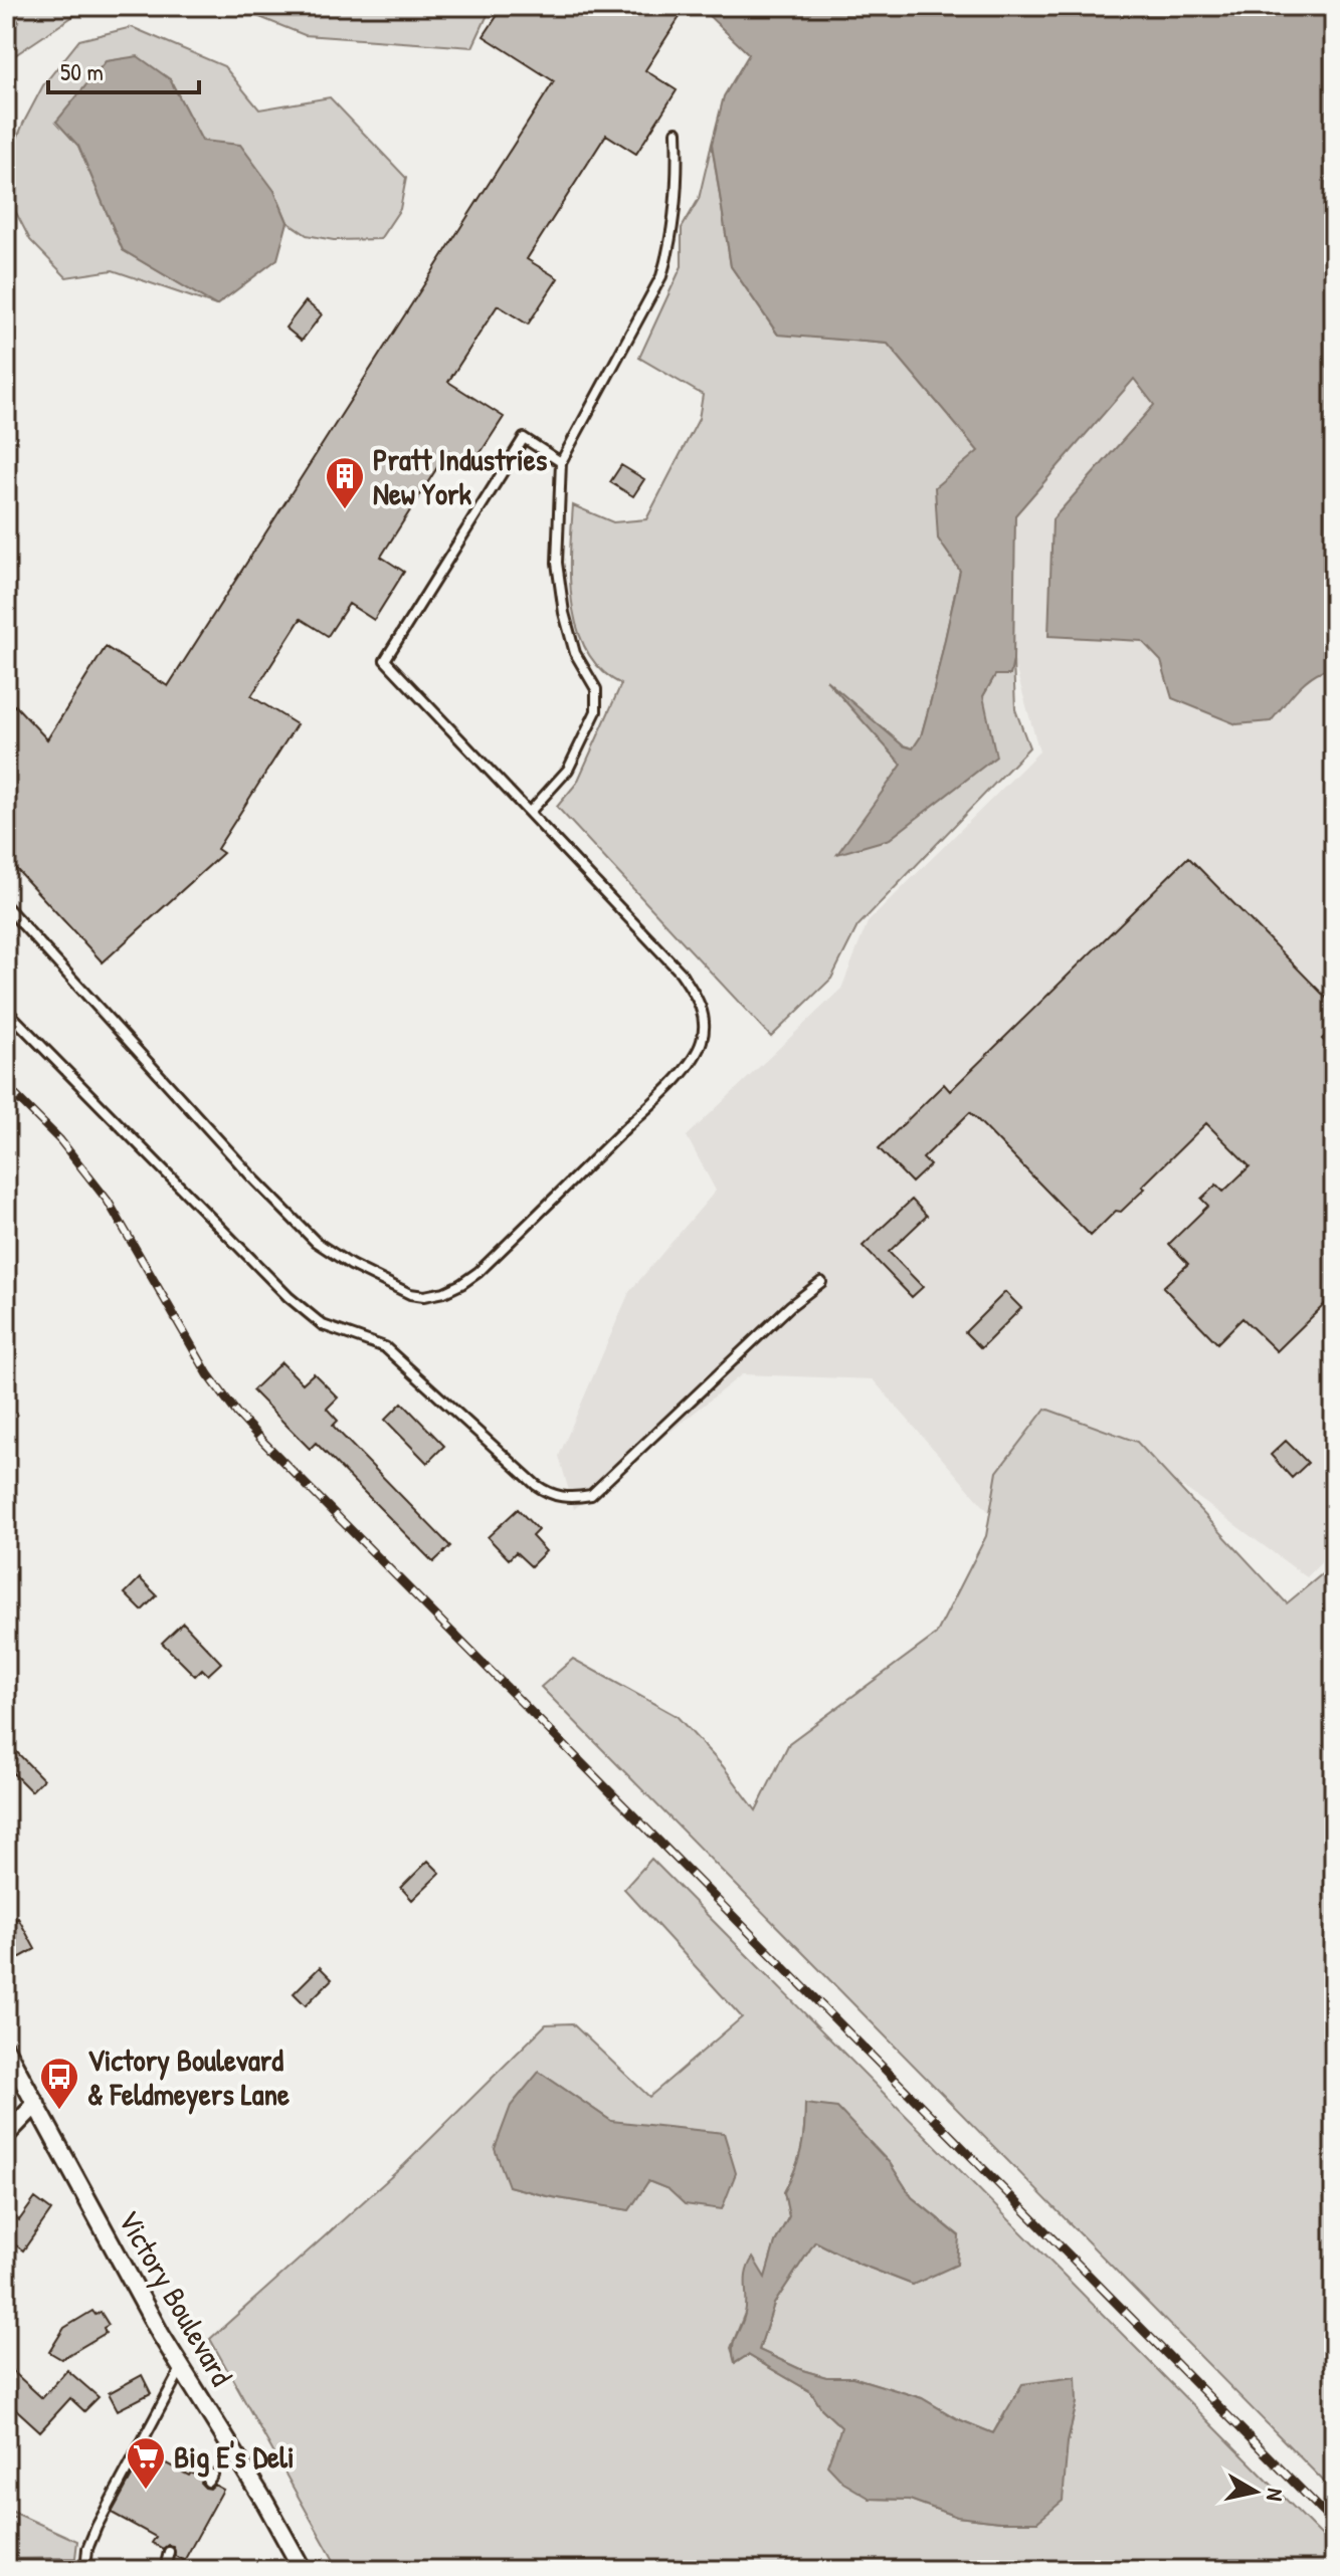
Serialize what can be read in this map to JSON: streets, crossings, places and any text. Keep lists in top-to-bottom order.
{
  "streets": {
    "street": ["Victory Boulevard"]
  },
  "places": {
    "building": ["Pratt Industries New York"],
    "bus stop": ["Victory Boulevard & Feldmeyers Lane"],
    "supermarket": ["Big E's Deli"]
  },
  "scale_bar": "50 m",
  "north": "right"
}
